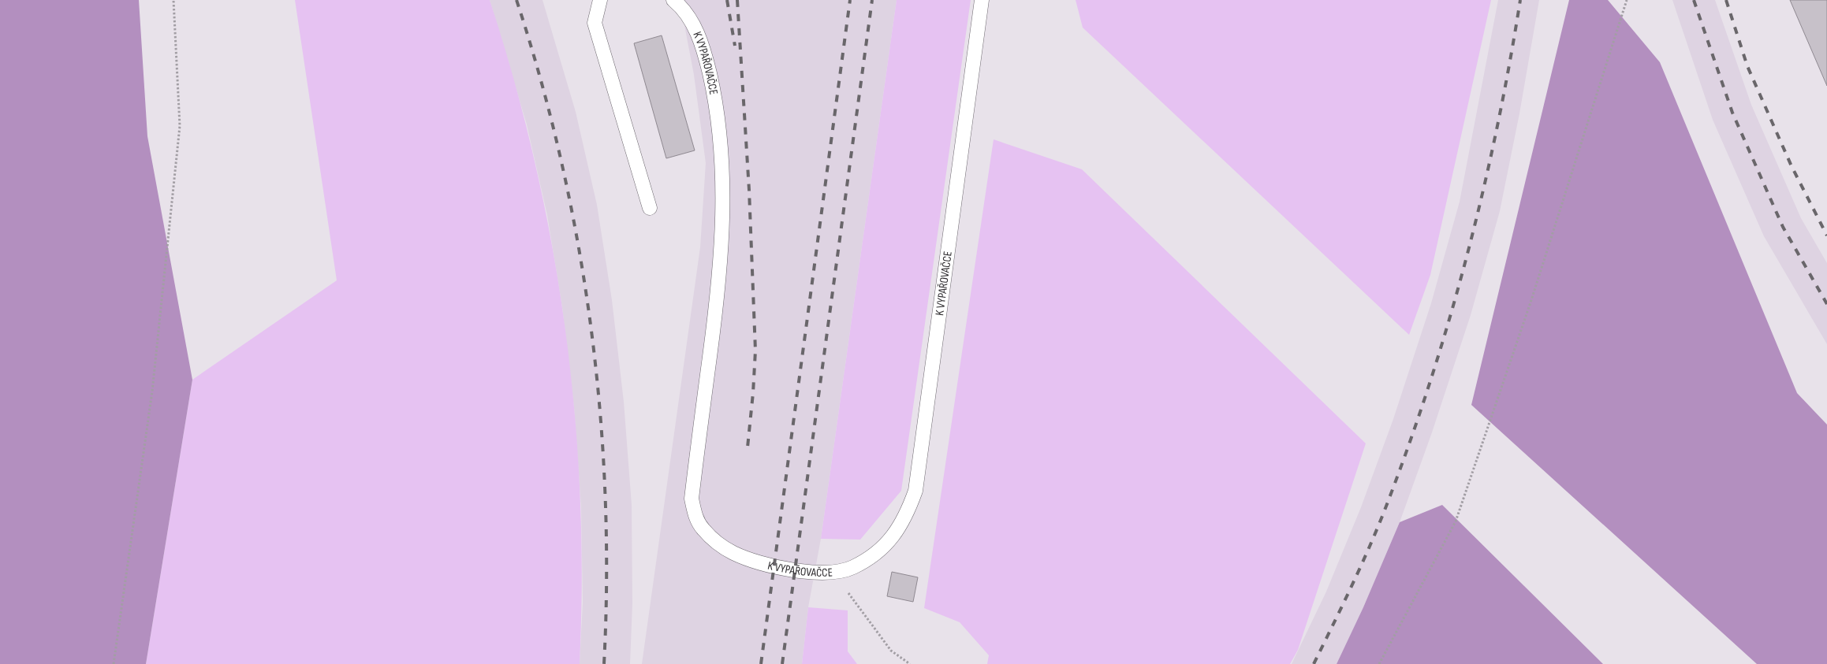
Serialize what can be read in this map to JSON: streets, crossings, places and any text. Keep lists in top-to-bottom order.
{
  "streets": {
    "lane": ["K VYPAŘOVAČCE"]
  }
}
